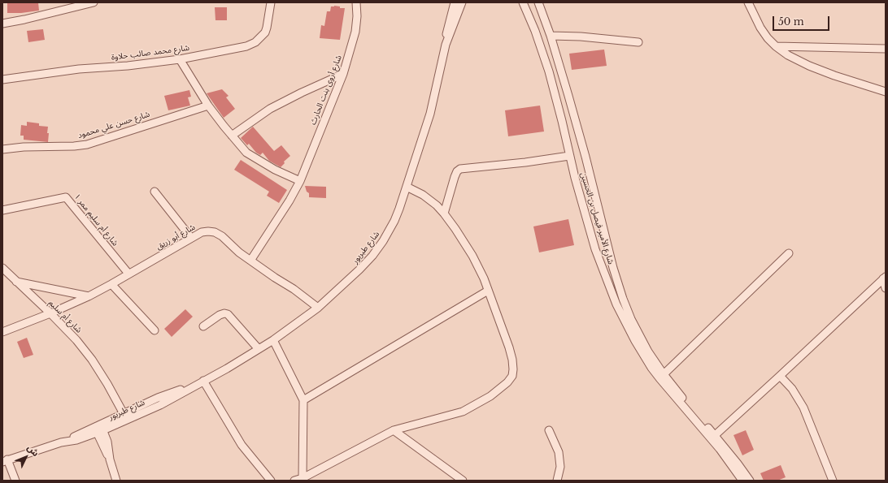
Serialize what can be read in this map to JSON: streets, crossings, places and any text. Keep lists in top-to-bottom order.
{
  "streets": {
    "street": [
      "شارع محمد صائب حلاوة",
      "شارع أروى بنت الحارث",
      "شارع حسن علي محمود",
      "شارع الأمير فيصل بن الحسين",
      "شارع أم سليم ممر ١",
      "شارع أبو زريق",
      "شارع طبربور",
      "شارع أم سليم"
    ]
  },
  "crossings": [
    ["شارع أروى بنت الحارث", "شارع أبو زريق"],
    ["شارع أم سليم ممر ١", "شارع أبو زريق"],
    ["شارع أبو زريق", "شارع طبربور"],
    ["شارع أبو زريق", "شارع أم سليم"],
    ["شارع طبربور", "شارع أم سليم"]
  ],
  "scale_bar": "50 m",
  "north": "top right"
}
